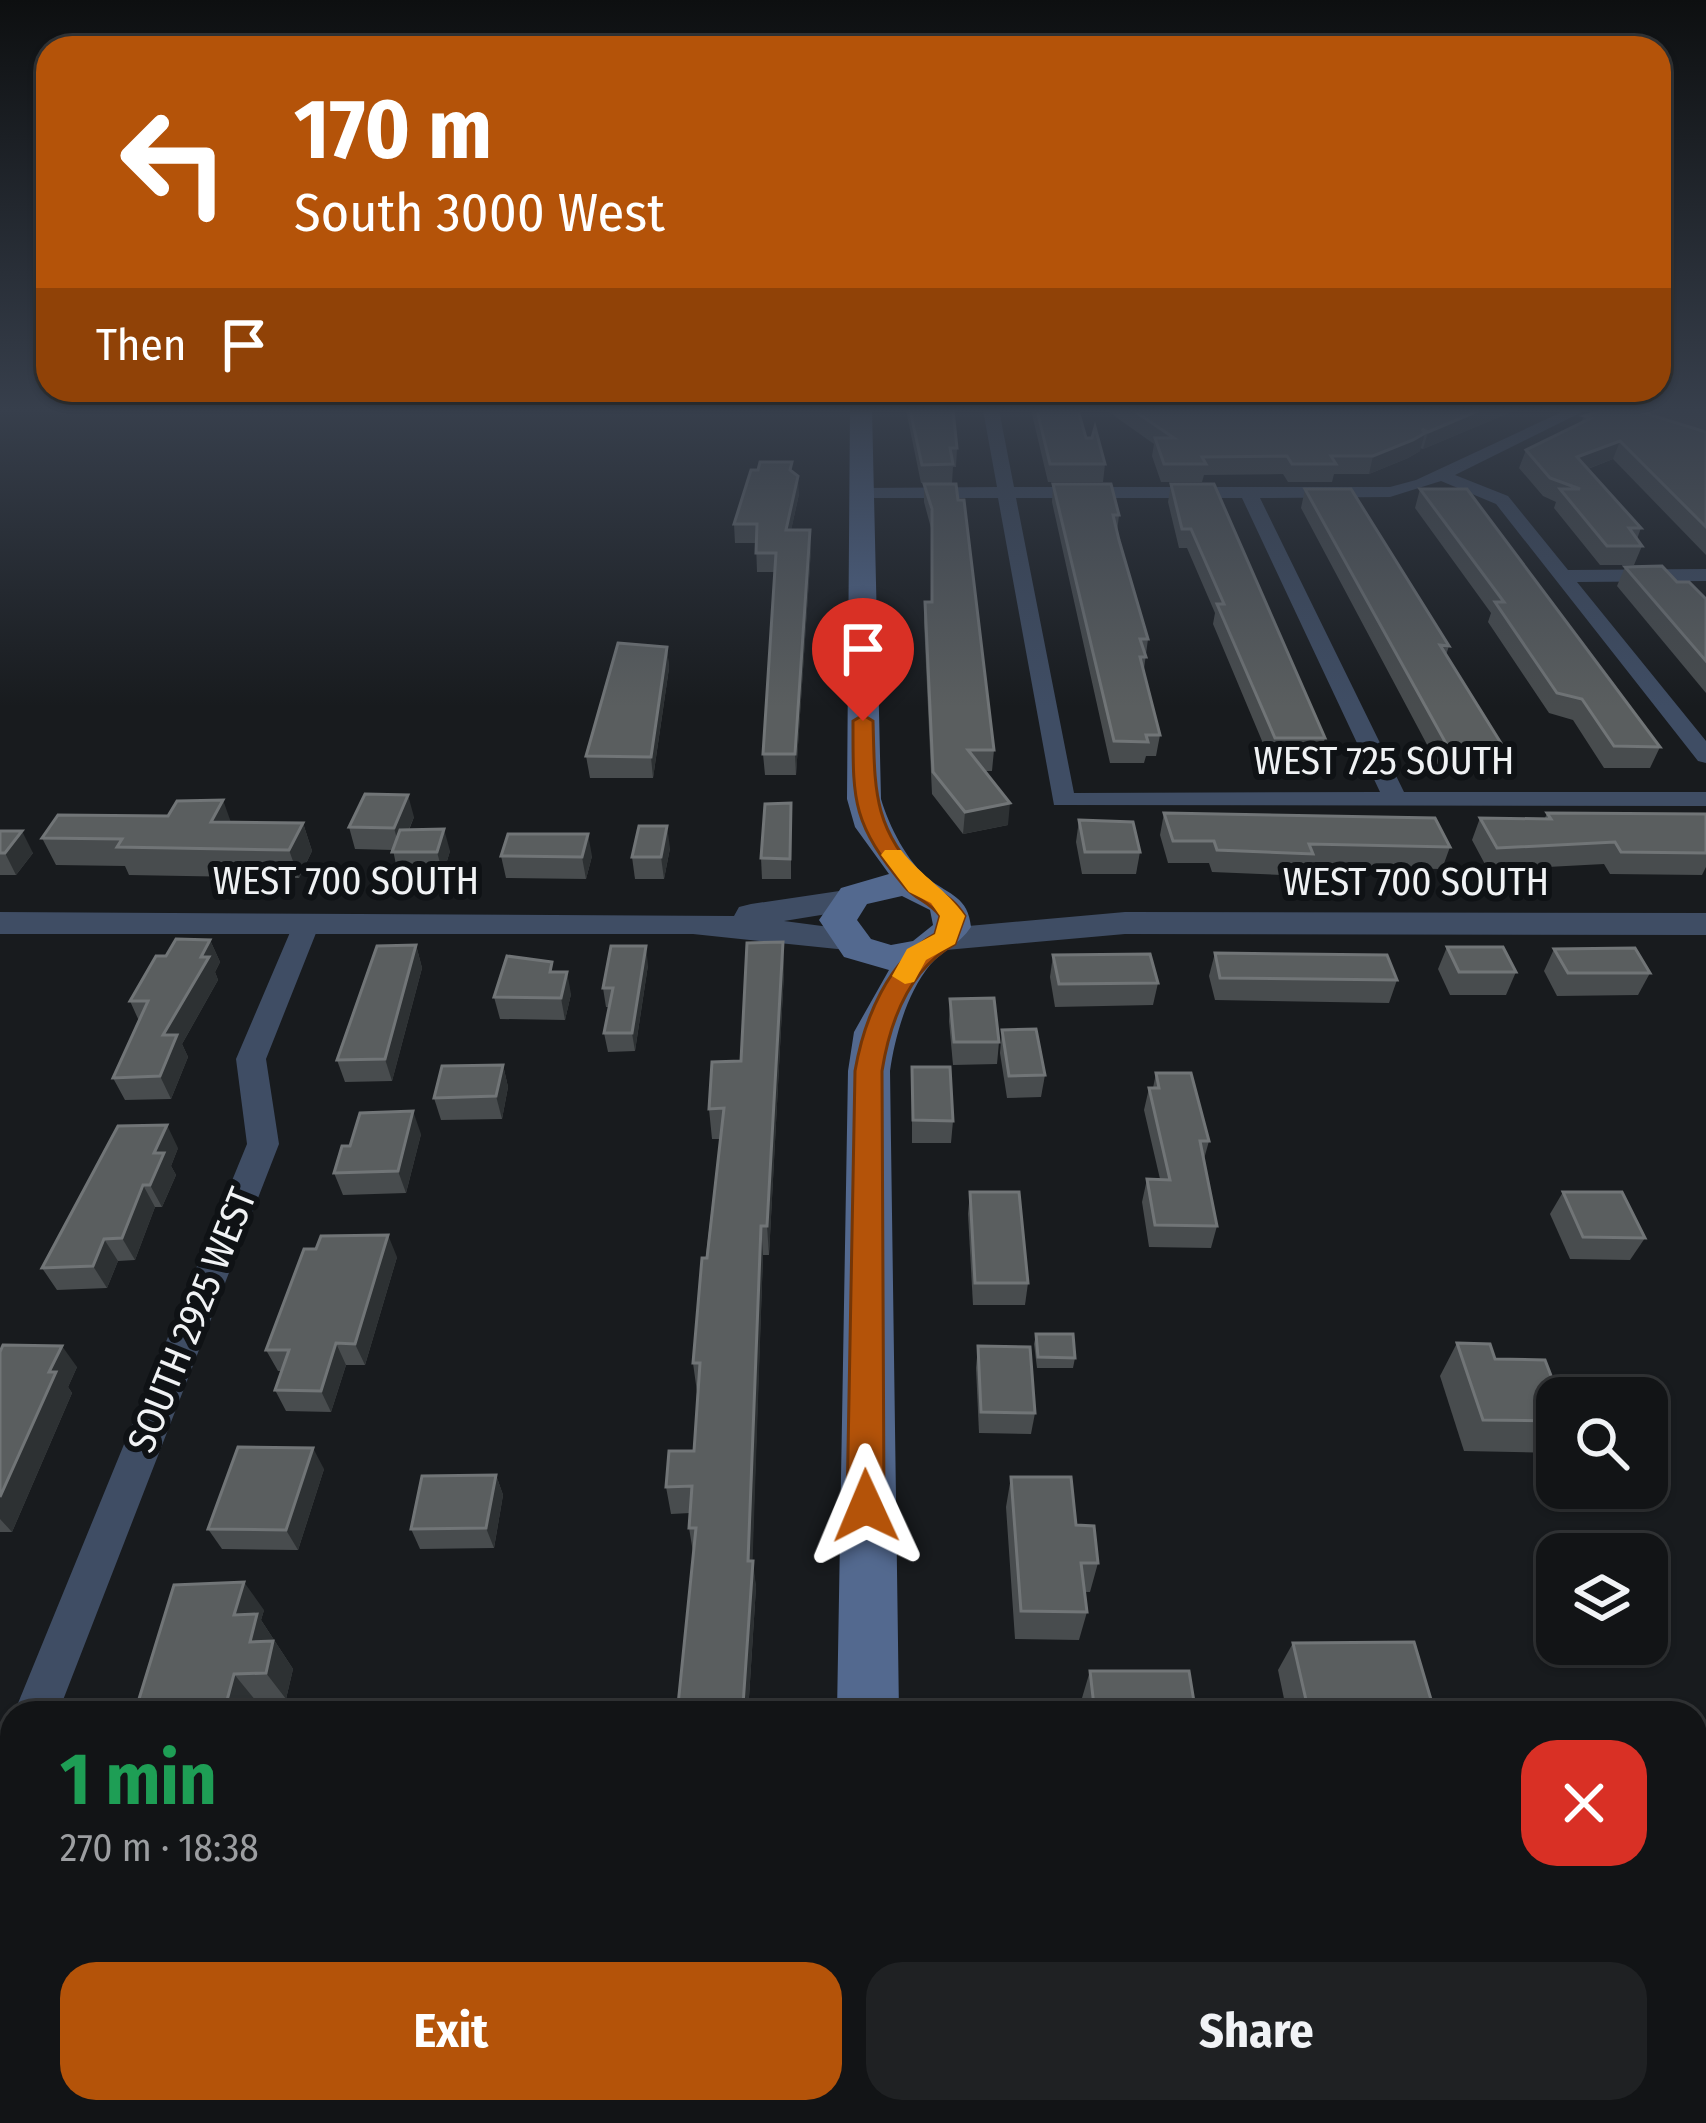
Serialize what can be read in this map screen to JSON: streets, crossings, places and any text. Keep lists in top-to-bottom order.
{
  "streets": {
    "street": ["WEST 725 SOUTH", "WEST 700 SOUTH", "SOUTH 2925 WEST"]
  },
  "crossings": [
    ["WEST 700 SOUTH", "SOUTH 2925 WEST"]
  ],
  "page": {
    "turn": ["170 m", "South 3000 West"],
    "then": "Then",
    "heading": ["1 min", "270 m · 18:38"],
    "buttons": ["Exit", "Share"]
  }
}
